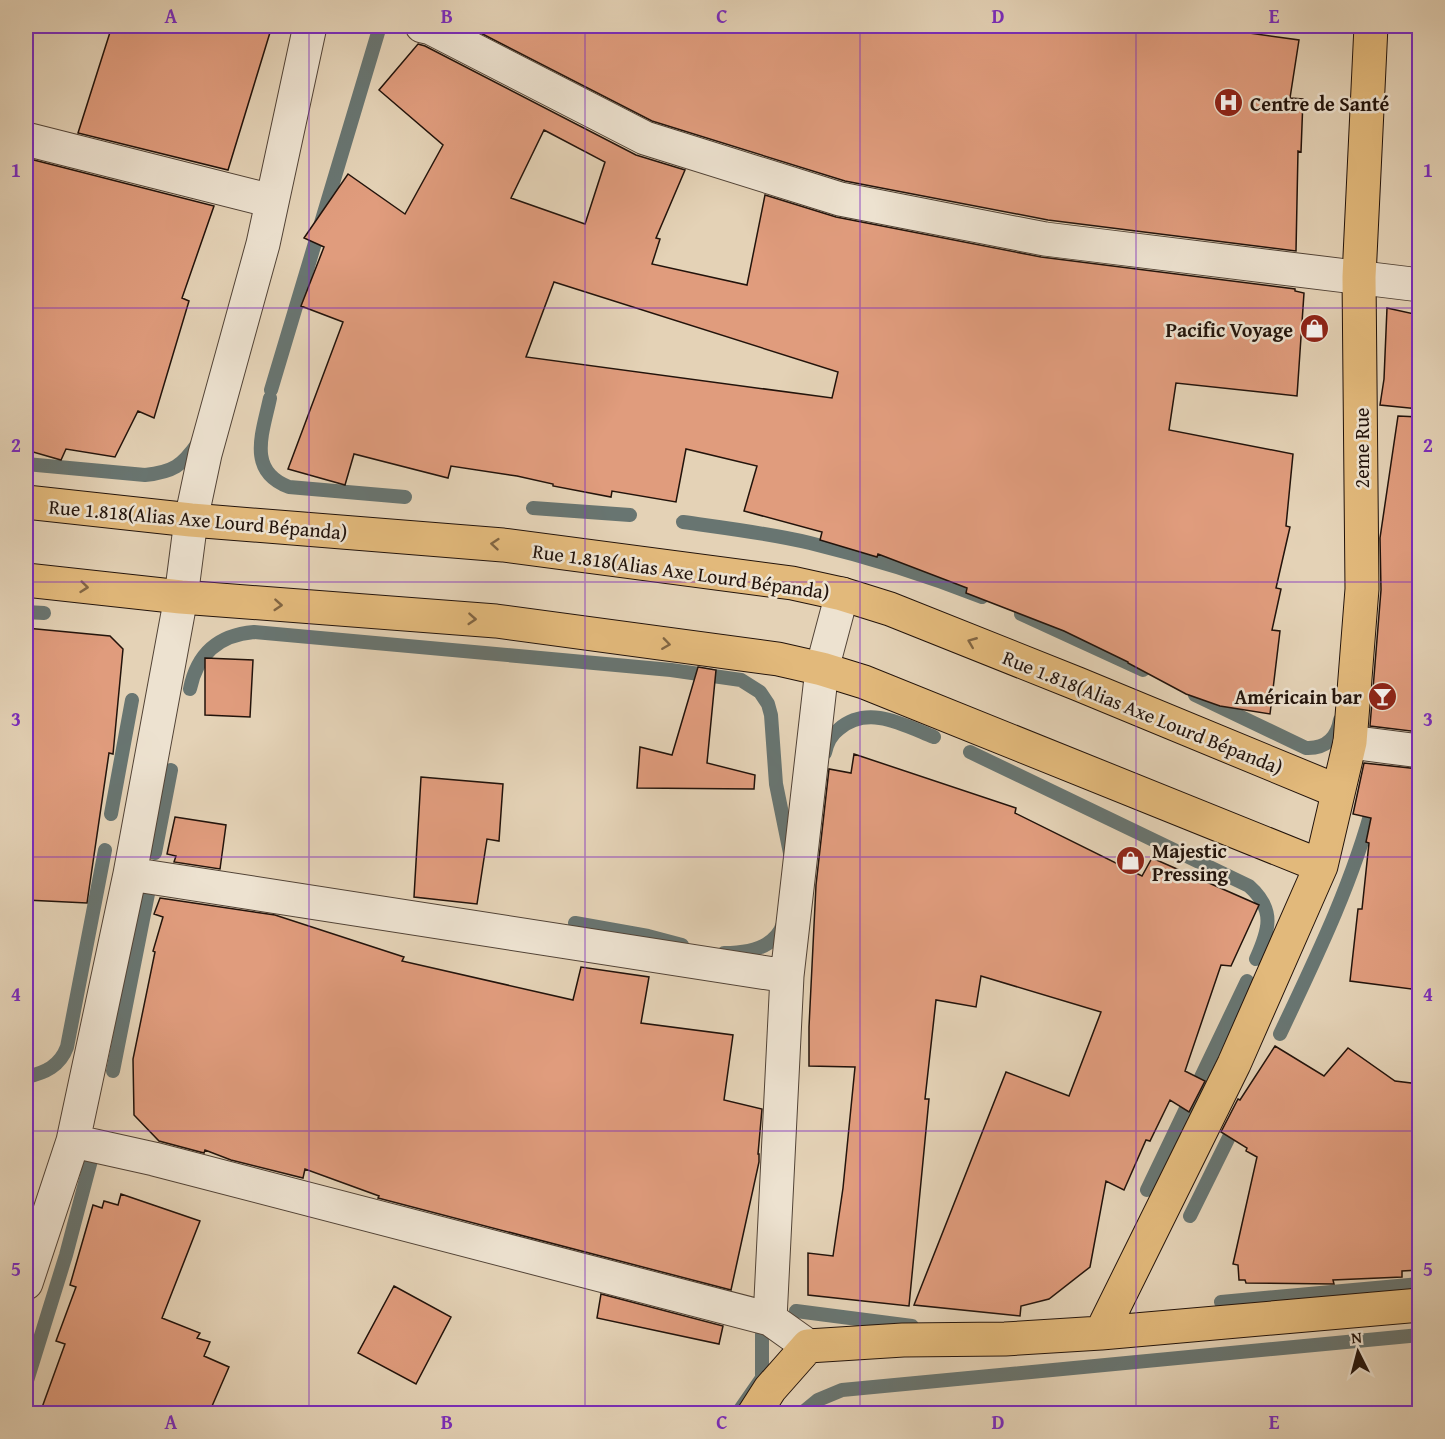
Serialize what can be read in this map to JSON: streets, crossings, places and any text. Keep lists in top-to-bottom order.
{
  "streets": {
    "main road": ["2eme Rue", "Rue 1.818(Alias Axe Lourd Bépanda)"]
  },
  "crossings": [
    ["2eme Rue", "Rue 1.818(Alias Axe Lourd Bépanda)"]
  ],
  "places": {
    "hospital": ["Centre de Santé"],
    "shop": ["Pacific Voyage", "Majestic Pressing"],
    "bar": ["Américain bar"]
  },
  "north": "top",
  "grid": {
    "columns": [
      "A",
      "B",
      "C",
      "D",
      "E"
    ],
    "rows": [
      "1",
      "2",
      "3",
      "4",
      "5"
    ]
  }
}
